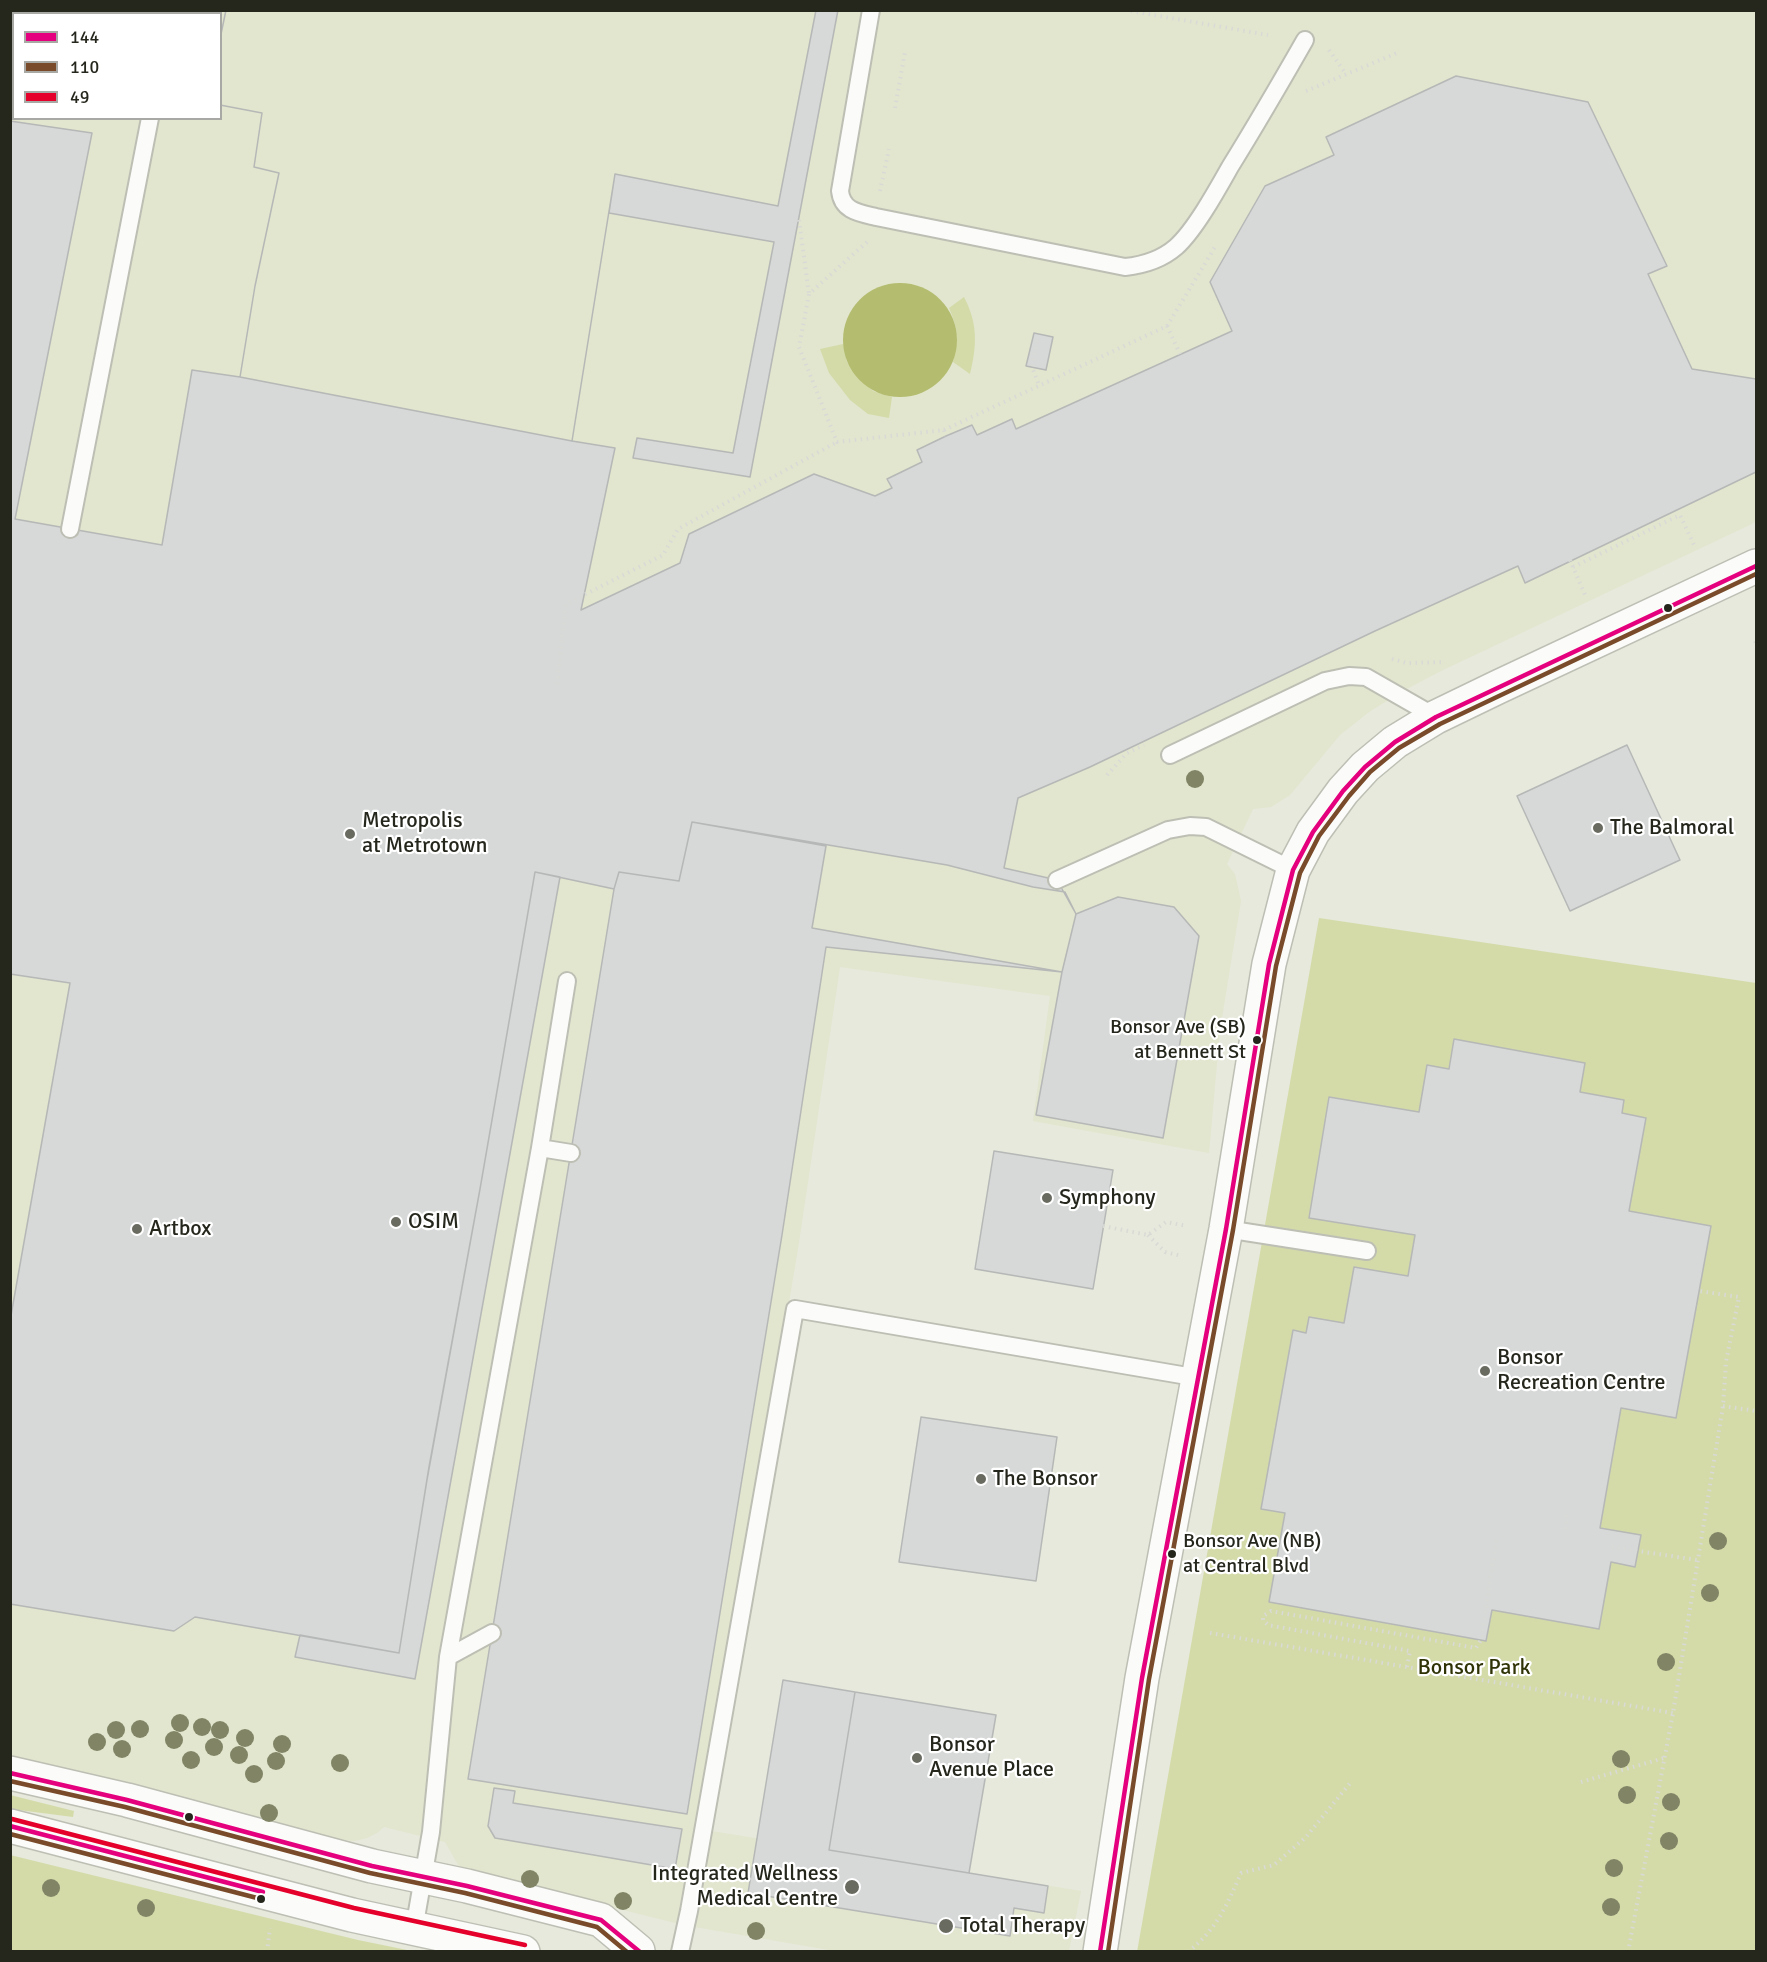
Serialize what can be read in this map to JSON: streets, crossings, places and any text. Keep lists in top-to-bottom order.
{
  "parks": ["Bonsor Park"],
  "places": [
    "The Balmoral",
    "Metropolis at Metrotown",
    "Bonsor Ave (SB) at Bennett St",
    "Symphony",
    "OSIM",
    "Artbox",
    "Bonsor Recreation Centre",
    "The Bonsor",
    "Bonsor Ave (NB) at Central Blvd",
    "Bonsor Avenue Place",
    "Integrated Wellness Medical Centre",
    "Total Therapy"
  ],
  "lines": ["transit line 144", "transit line 110", "transit line 49"],
  "legend": ["144", "110", "49"]
}
